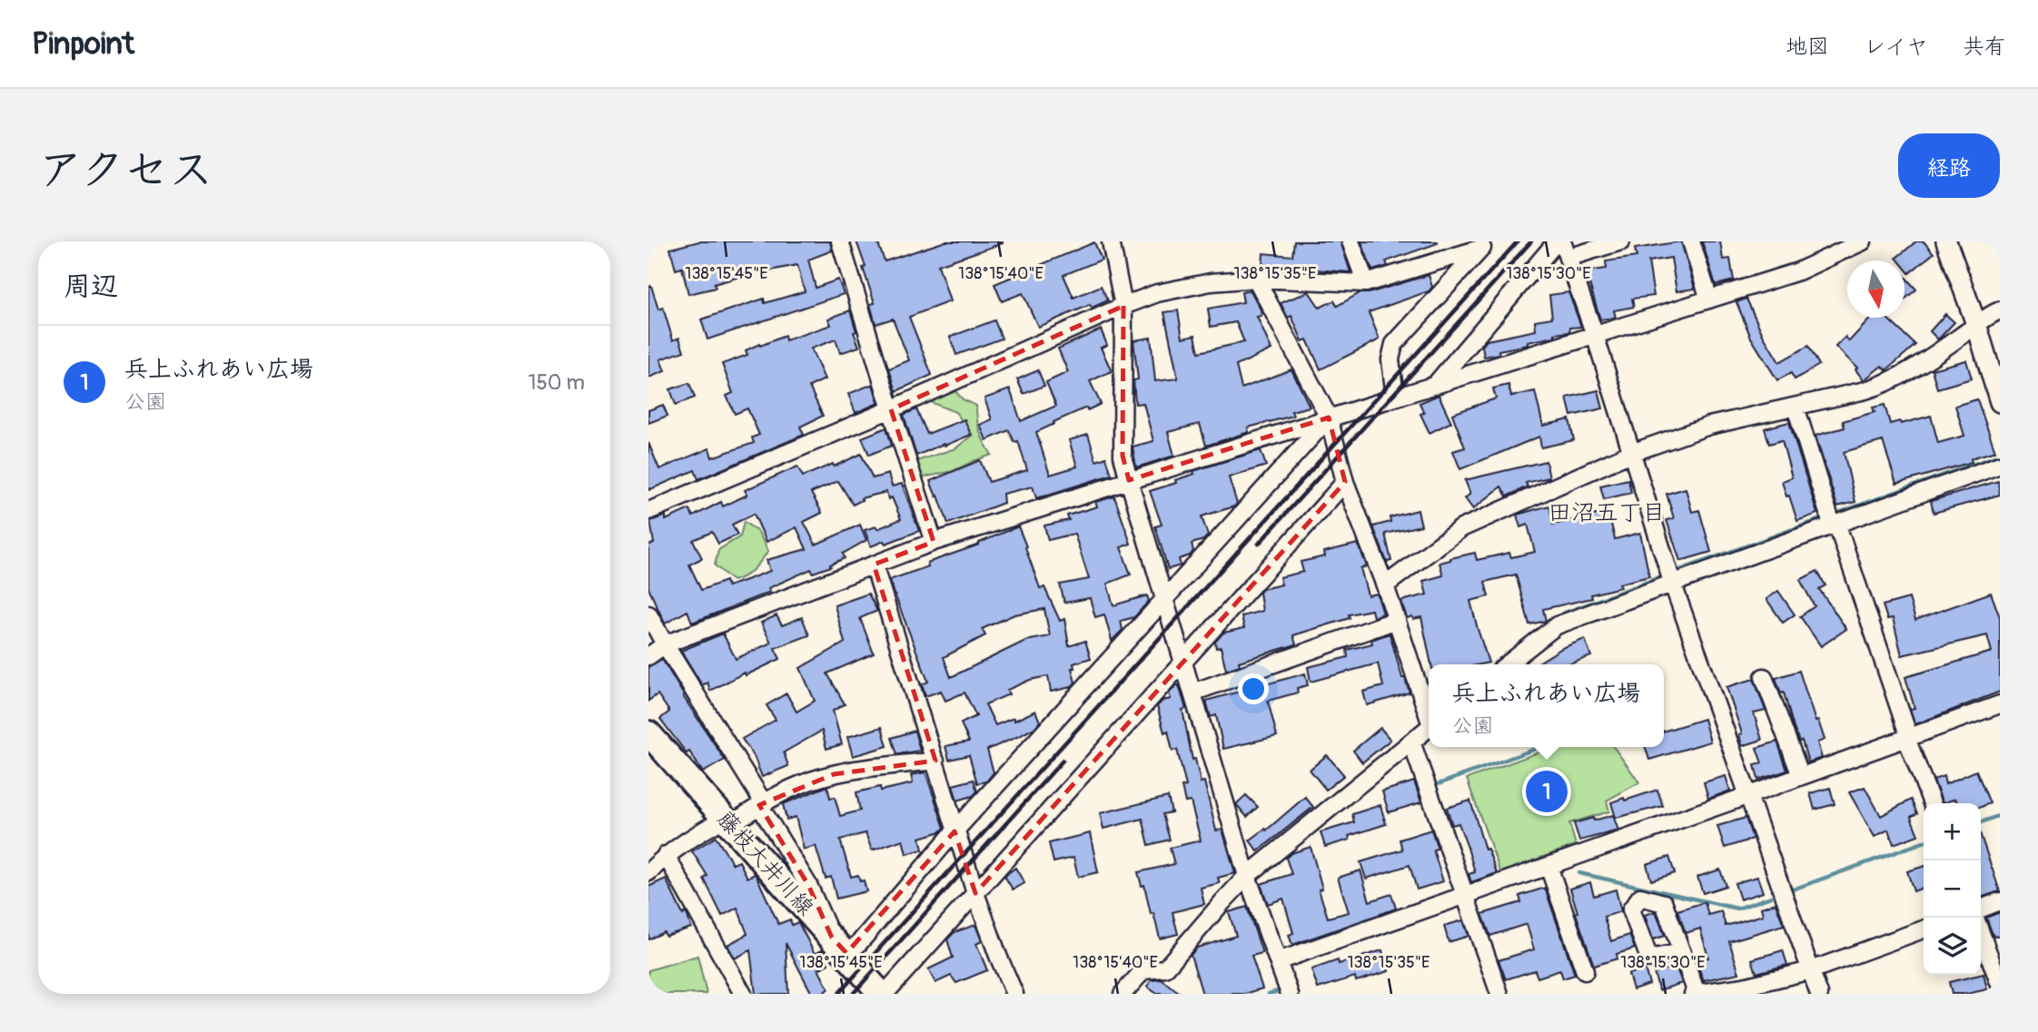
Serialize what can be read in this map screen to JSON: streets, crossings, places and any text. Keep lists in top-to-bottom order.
{
  "streets": {
    "main road": ["藤枝大井川線"]
  },
  "districts": ["田沼五丁目"],
  "north": "bottom",
  "page": {
    "header": "Pinpoint",
    "nav": ["地図", "レイヤ", "共有"],
    "title": "アクセス",
    "buttons": "経路",
    "heading": "周辺",
    "list": [
      {
        "mark": "1",
        "name": "兵上ふれあい広場",
        "note": "公園",
        "value": "150 m"
      }
    ],
    "popup": ["兵上ふれあい広場", "公園"],
    "pins": "1",
    "map_buttons": ["+", "−"]
  },
  "coordinates": [
    "138°15'45\"E",
    "138°15'40\"E",
    "138°15'35\"E",
    "138°15'30\"E"
  ]
}
